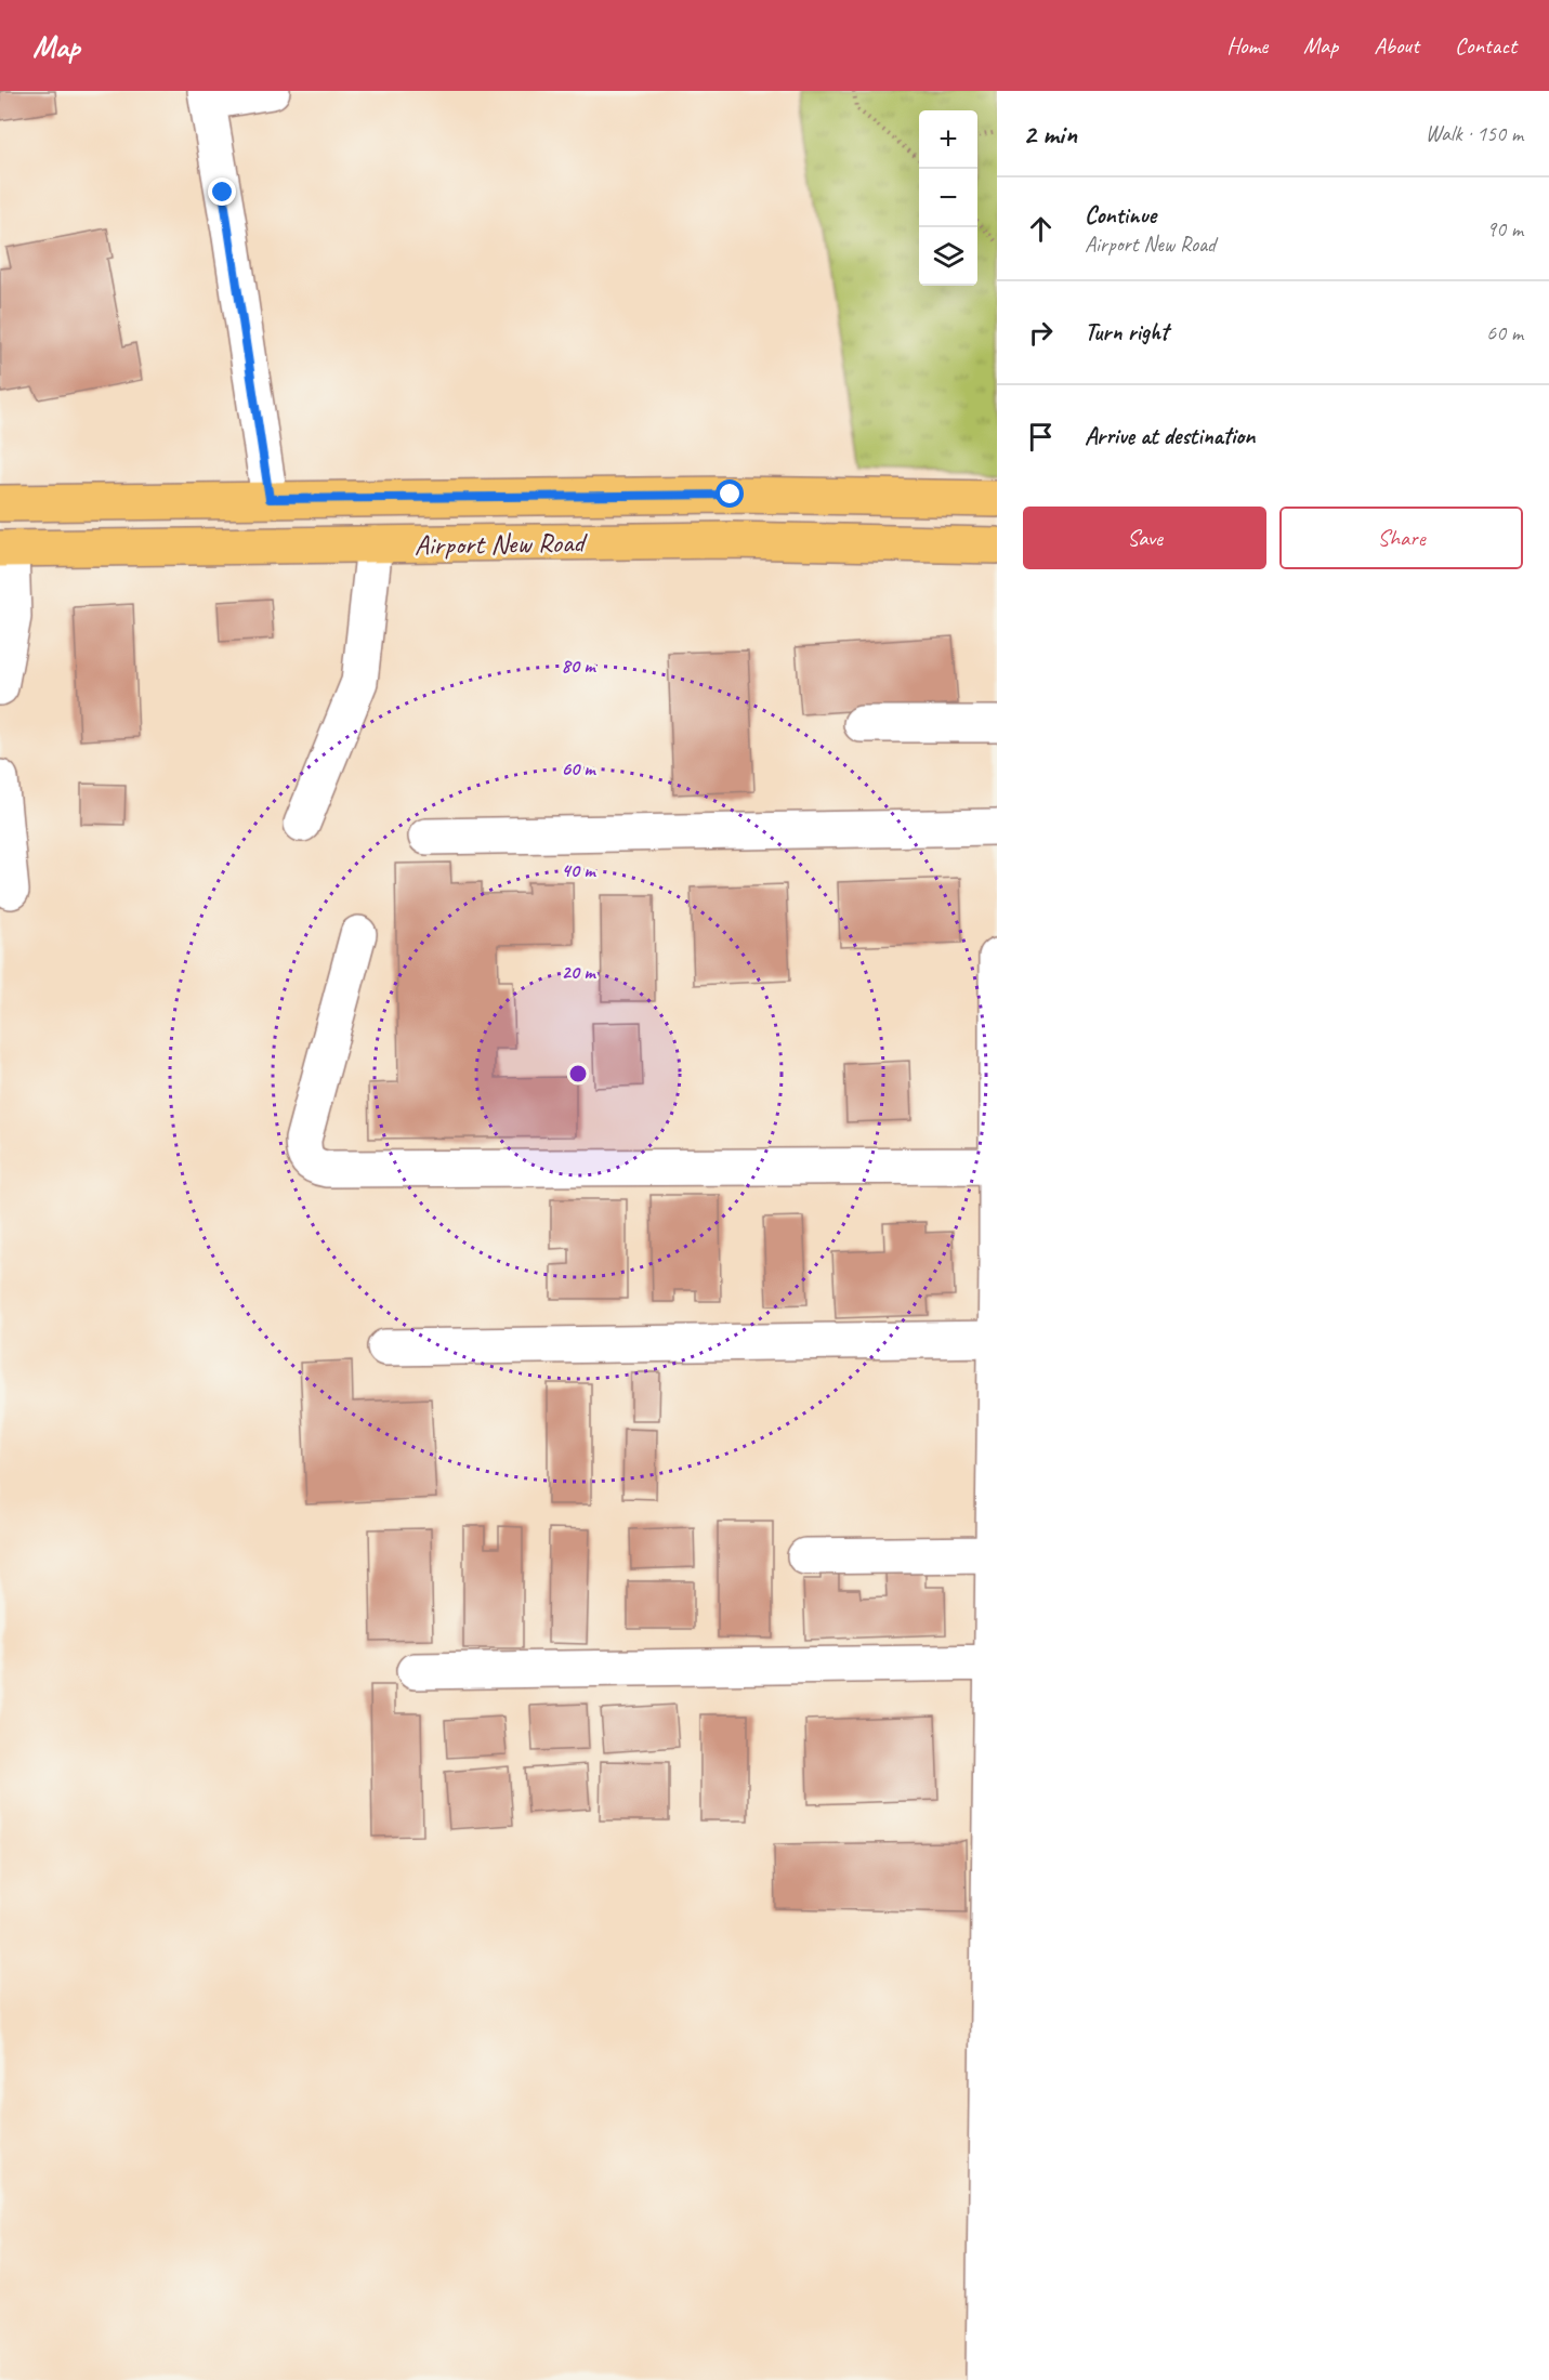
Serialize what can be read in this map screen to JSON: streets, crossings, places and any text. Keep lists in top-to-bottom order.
{
  "streets": {
    "main road": ["Airport New Road"]
  },
  "page": {
    "header": "Map",
    "nav": [
      "Home",
      "Map",
      "About",
      "Contact"
    ],
    "heading": ["2 min", "Walk · 150 m"],
    "map_buttons": ["+", "−"],
    "list": [
      ["Continue", "Airport New Road", "90 m"],
      ["Turn right", "60 m"],
      "Arrive at destination"
    ],
    "buttons": ["Save", "Share"]
  },
  "rings": [
    "80 m",
    "60 m",
    "40 m",
    "20 m"
  ]
}
